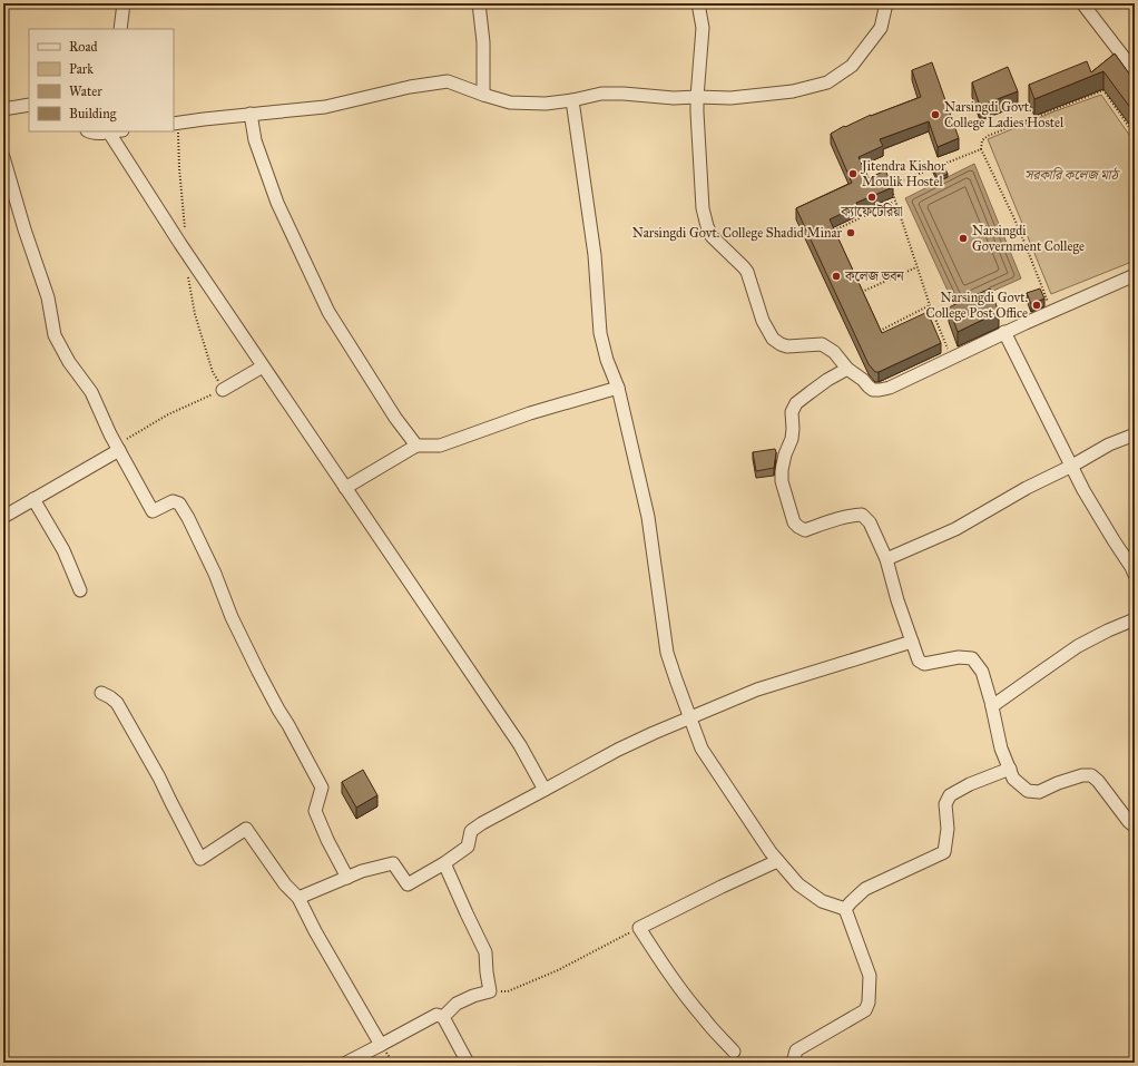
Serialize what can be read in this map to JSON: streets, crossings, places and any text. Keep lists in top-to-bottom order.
{
  "parks": ["সরকারি কলেজ মাঠ"],
  "places": [
    "Narsingdi Govt. College Ladies Hostel",
    "Jitendra Kishor Moulik Hostel",
    "ক্যাফেটেরিয়া",
    "Narsingdi Govt. College Shadid Minar",
    "Narsingdi Government College",
    "কলেজ ভবন",
    "Narsingdi Govt. College Post Office"
  ],
  "legend": [
    "Road",
    "Park",
    "Water",
    "Building"
  ]
}
